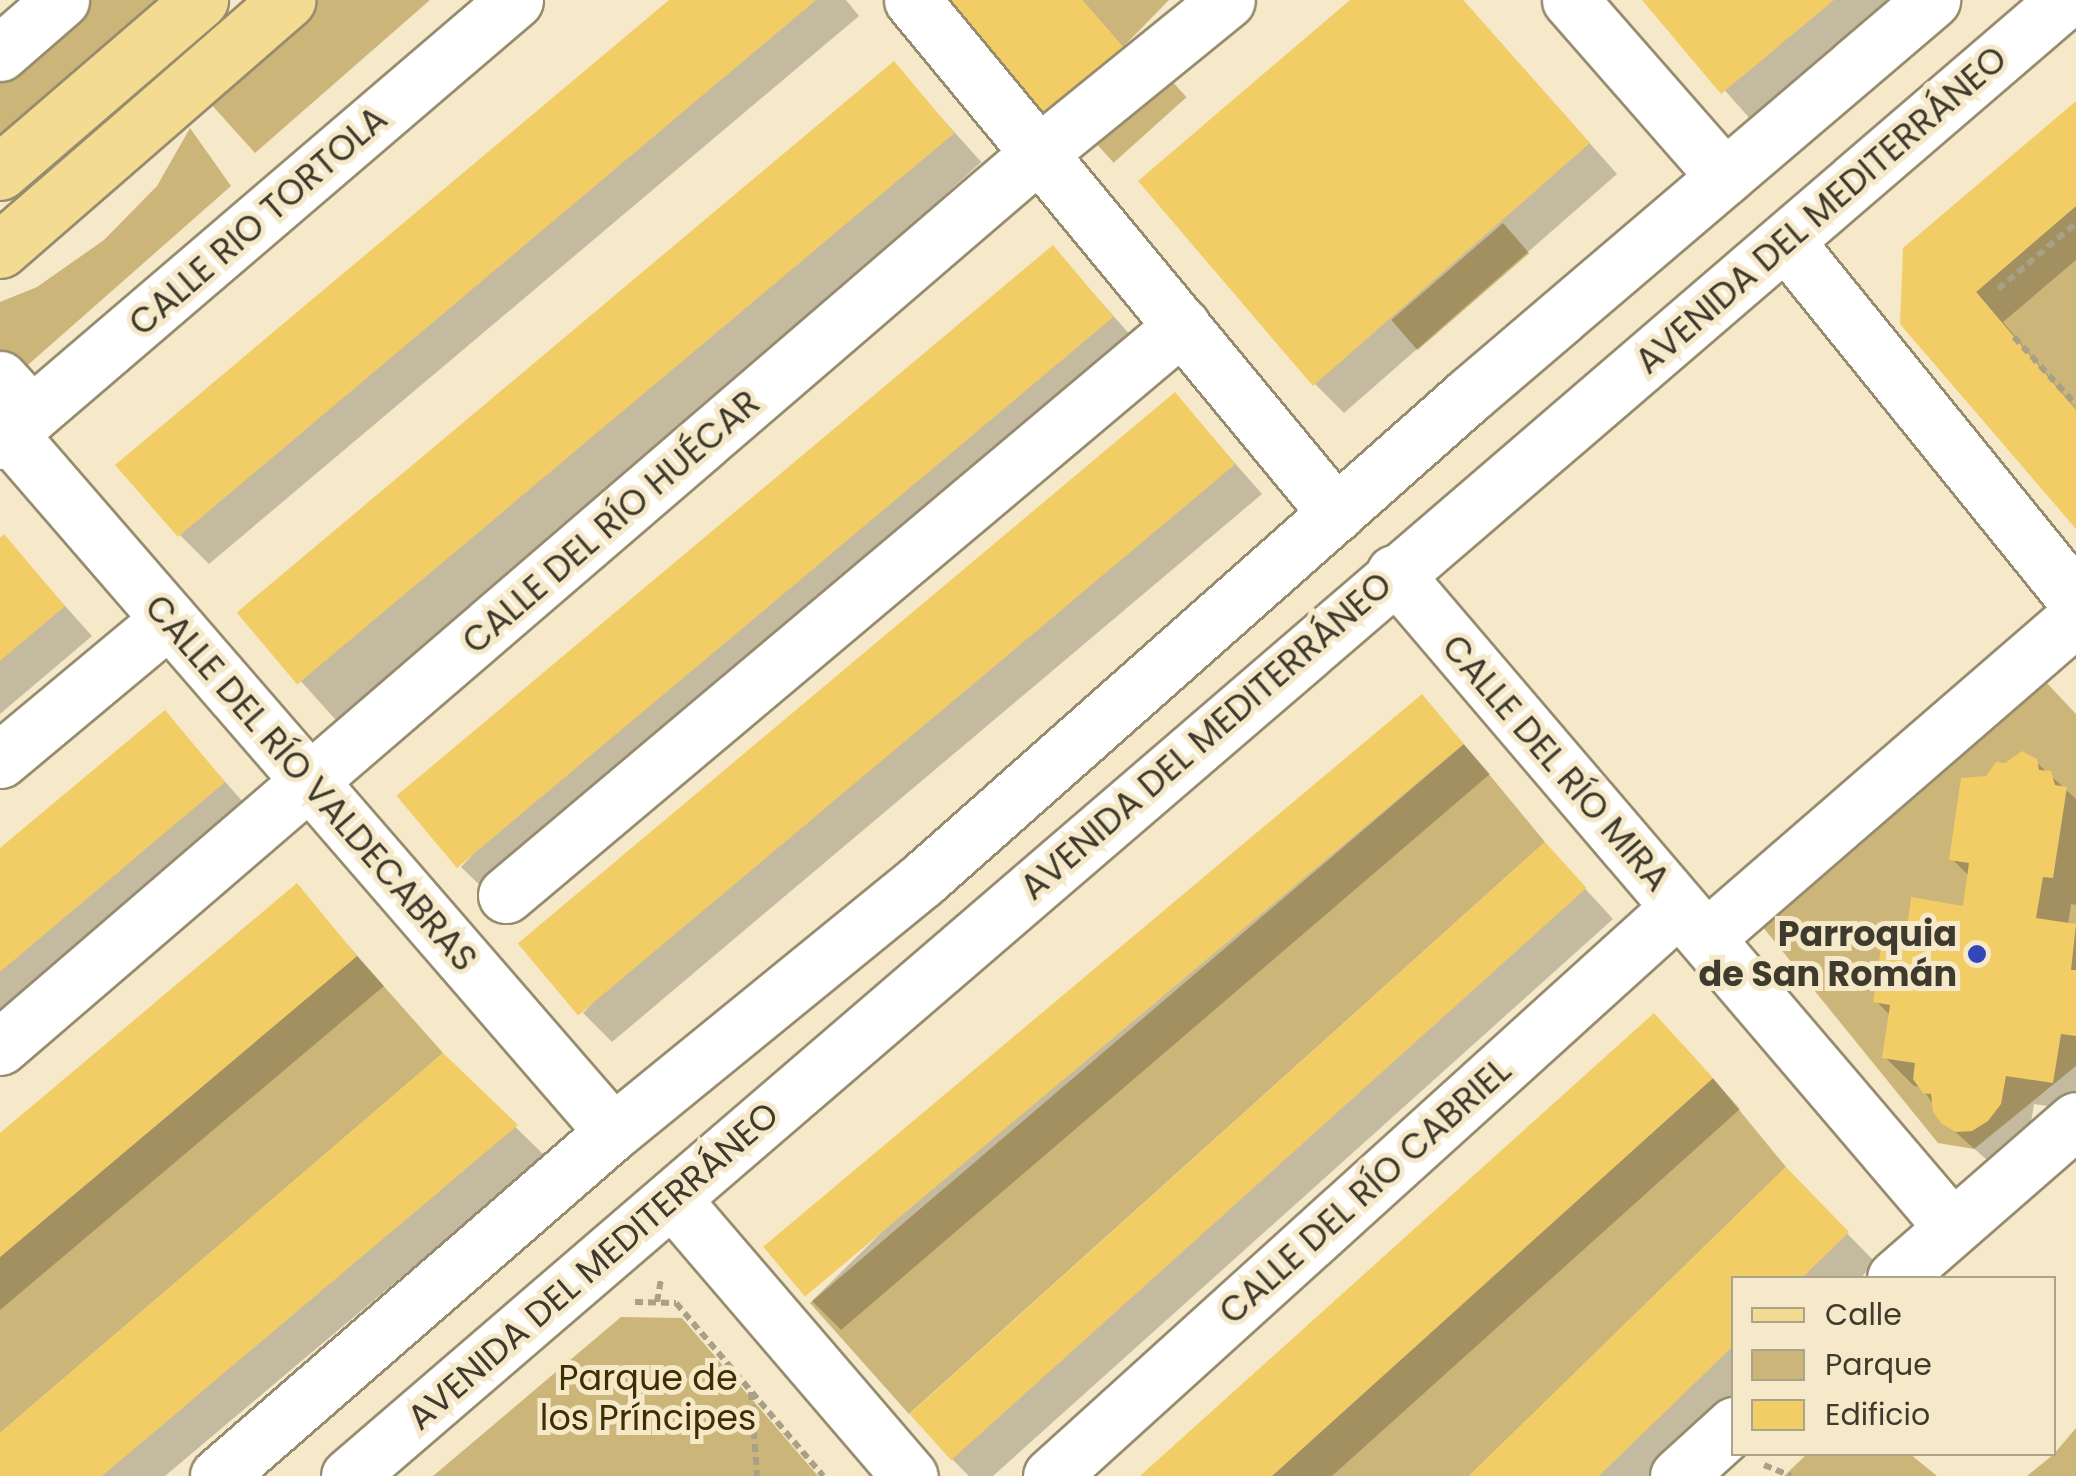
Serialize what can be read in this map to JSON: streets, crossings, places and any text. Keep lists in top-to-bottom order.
{
  "streets": {
    "street": [
      "AVENIDA DEL MEDITERRÁNEO",
      "CALLE RIO TORTOLA",
      "CALLE DEL RÍO HUÉCAR",
      "CALLE DEL RÍO MIRA",
      "CALLE DEL RÍO VALDECABRAS",
      "CALLE DEL RÍO CABRIEL"
    ]
  },
  "crossings": [
    ["AVENIDA DEL MEDITERRÁNEO", "CALLE DEL RÍO MIRA"],
    ["CALLE RIO TORTOLA", "CALLE DEL RÍO VALDECABRAS"],
    ["CALLE DEL RÍO HUÉCAR", "CALLE DEL RÍO VALDECABRAS"],
    ["CALLE DEL RÍO MIRA", "CALLE DEL RÍO CABRIEL"]
  ],
  "parks": ["Parque de los Príncipes"],
  "places": ["Parroquia de San Román"],
  "legend": ["Calle", "Parque", "Edificio"]
}
